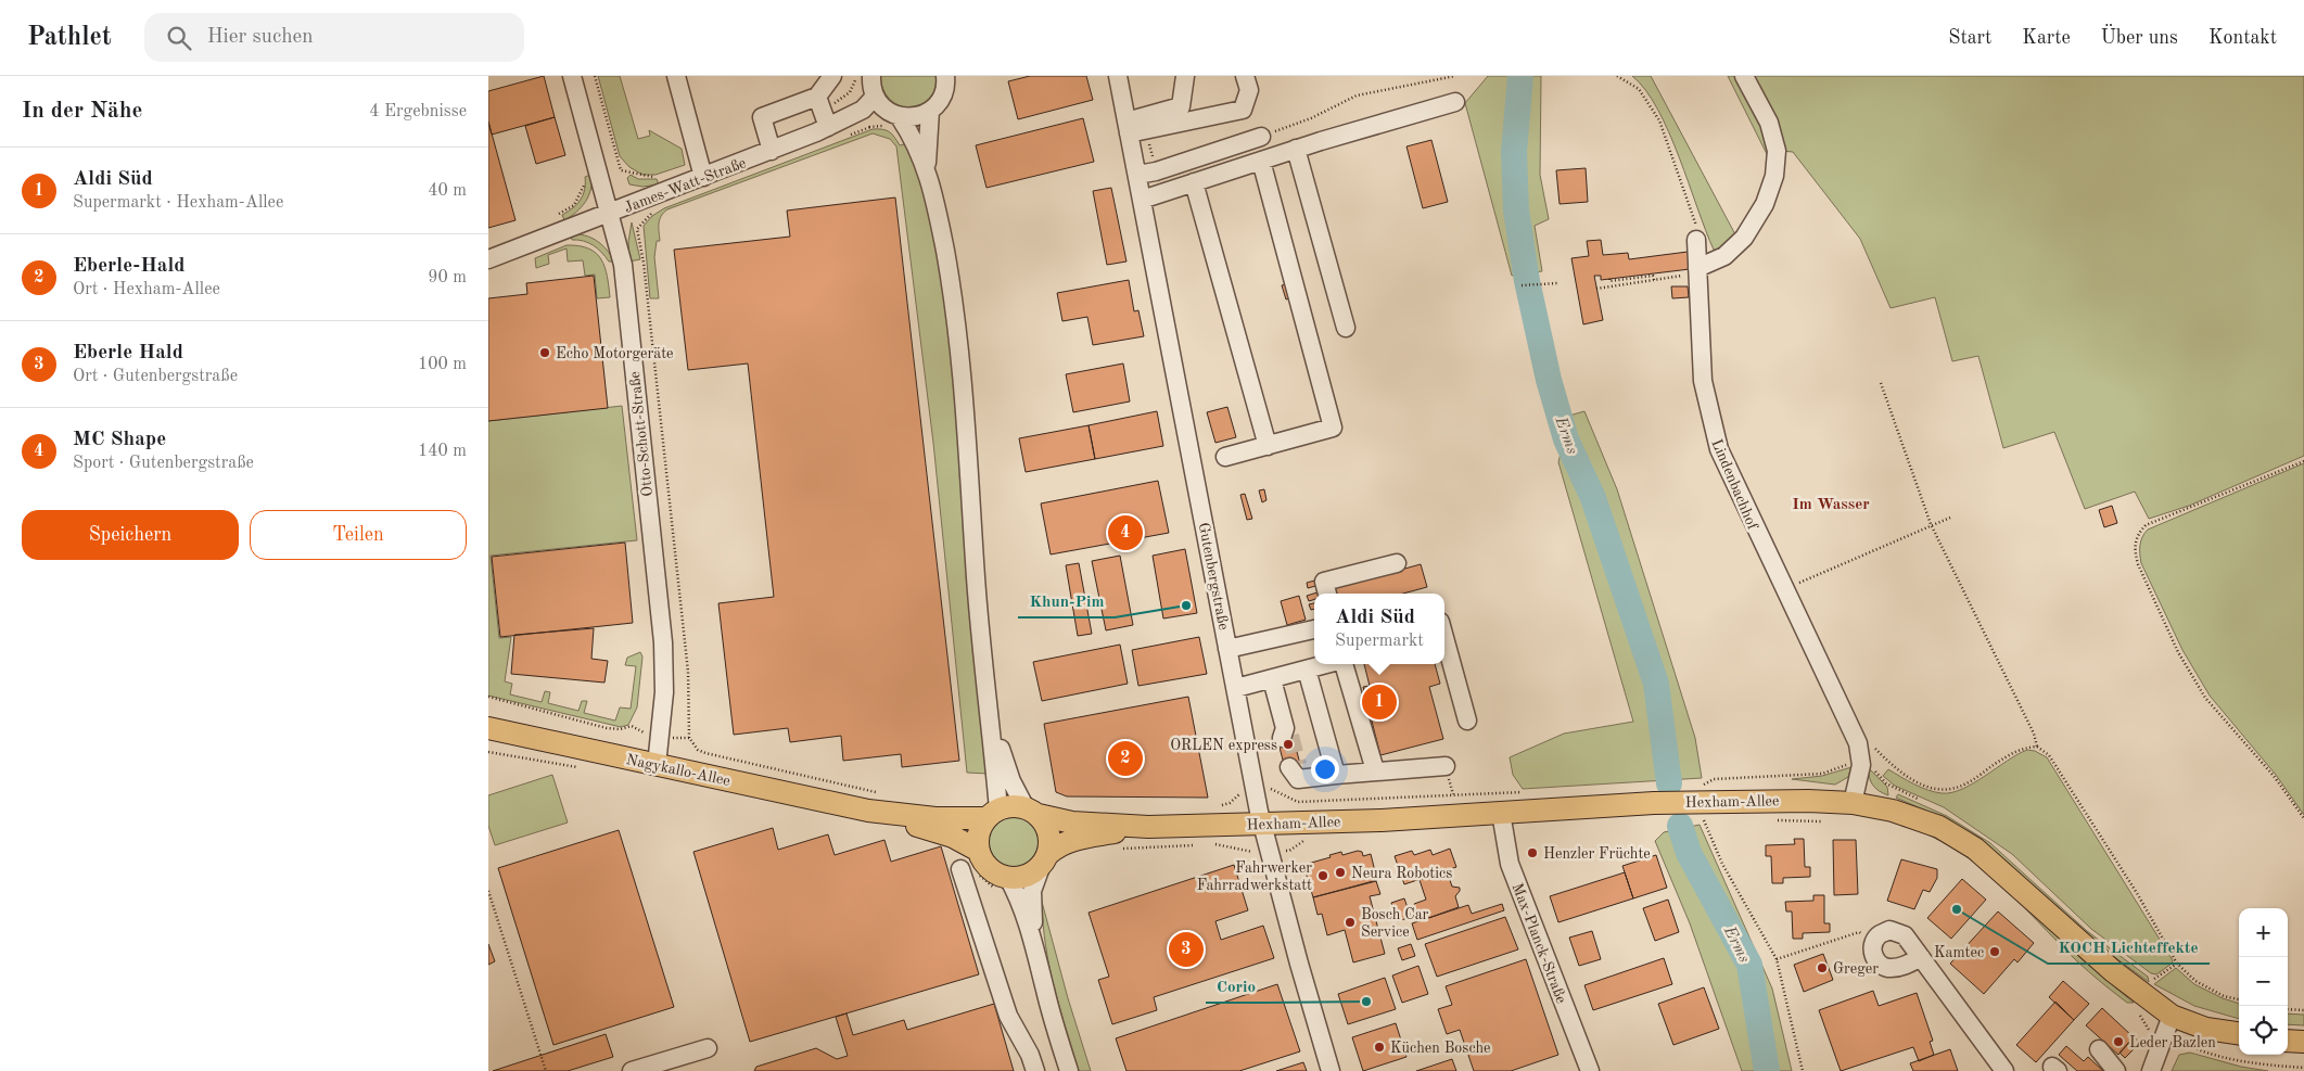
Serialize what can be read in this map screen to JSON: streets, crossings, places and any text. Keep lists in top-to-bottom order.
{
  "streets": {
    "main road": ["Nagykallo-Allee", "Hexham-Allee"],
    "street": [
      "James-Watt-Straße",
      "Otto-Schott-Straße",
      "Lindenbachhof",
      "Gutenbergstraße",
      "Max-Planck-Straße"
    ]
  },
  "crossings": [
    ["James-Watt-Straße", "Otto-Schott-Straße"],
    ["Otto-Schott-Straße", "Nagykallo-Allee"],
    ["Lindenbachhof", "Hexham-Allee"],
    ["Gutenbergstraße", "Hexham-Allee"],
    ["Nagykallo-Allee", "Hexham-Allee"],
    ["Hexham-Allee", "Max-Planck-Straße"]
  ],
  "districts": ["Im Wasser"],
  "water": ["Erms"],
  "places": [
    "Echo Motorgeräte",
    "Khun-Pim",
    "ORLEN express",
    "Henzler Früchte",
    "Neura Robotics",
    "Fahrwerker Fahrradwerkstatt",
    "KOCH Lichteffekte",
    "Bosch Car Service",
    "Kamtec",
    "Greger",
    "Corio",
    "Leder Bazlen",
    "Küchen Bosche"
  ],
  "page": {
    "header": "Pathlet",
    "search": "Hier suchen",
    "nav": [
      "Start",
      "Karte",
      "Über uns",
      "Kontakt"
    ],
    "heading": ["In der Nähe", "4 Ergebnisse"],
    "list": [
      {
        "mark": "1",
        "name": "Aldi Süd",
        "note": "Supermarkt · Hexham-Allee",
        "value": "40 m"
      },
      {
        "mark": "2",
        "name": "Eberle-Hald",
        "note": "Ort · Hexham-Allee",
        "value": "90 m"
      },
      {
        "mark": "3",
        "name": "Eberle Hald",
        "note": "Ort · Gutenbergstraße",
        "value": "100 m"
      },
      {
        "mark": "4",
        "name": "MC Shape",
        "note": "Sport · Gutenbergstraße",
        "value": "140 m"
      }
    ],
    "buttons": ["Speichern", "Teilen"],
    "pins": [
      "4",
      "1",
      "2",
      "3"
    ],
    "popup": ["Aldi Süd", "Supermarkt"],
    "map_buttons": ["+", "−"]
  }
}
